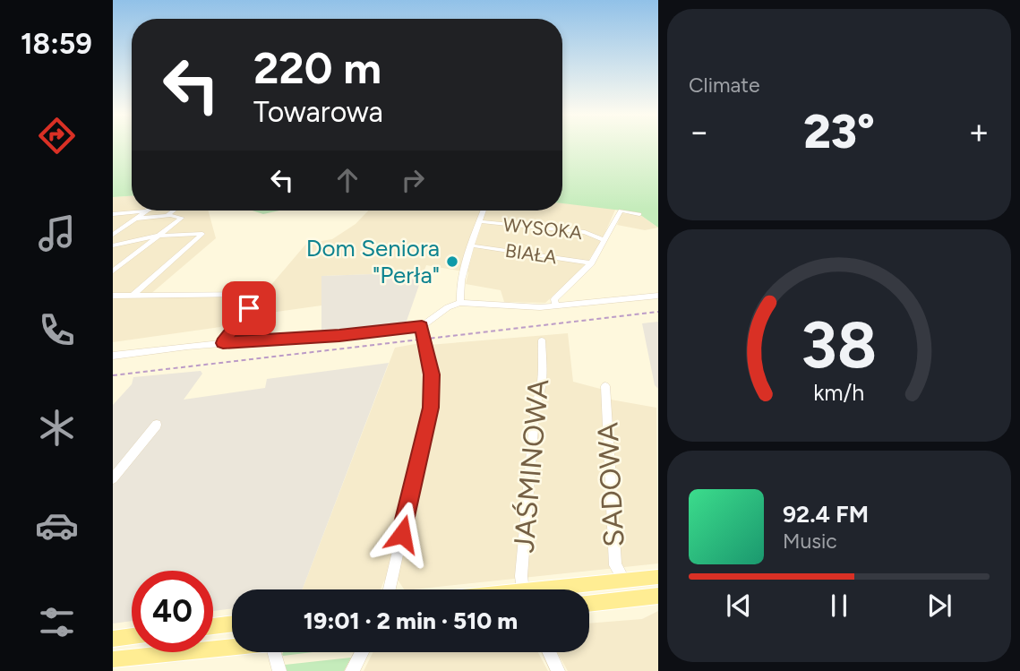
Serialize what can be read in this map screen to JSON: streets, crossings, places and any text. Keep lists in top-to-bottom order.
{
  "streets": {
    "street": [
      "WYSOKA",
      "BIAŁA",
      "JAŚMINOWA",
      "SADOWA"
    ]
  },
  "places": ["Dom Seniora \"Perła\""],
  "page": {
    "tabs": "18:59",
    "tile": "Climate",
    "turn": ["220 m", "Towarowa"],
    "heat": ["−", "23°", "+"],
    "song": ["92.4 FM", "Music"],
    "limit": "40",
    "trip": "19:01 · 2 min · 510 m",
    "gauge": ["38", "km/h"]
  }
}
